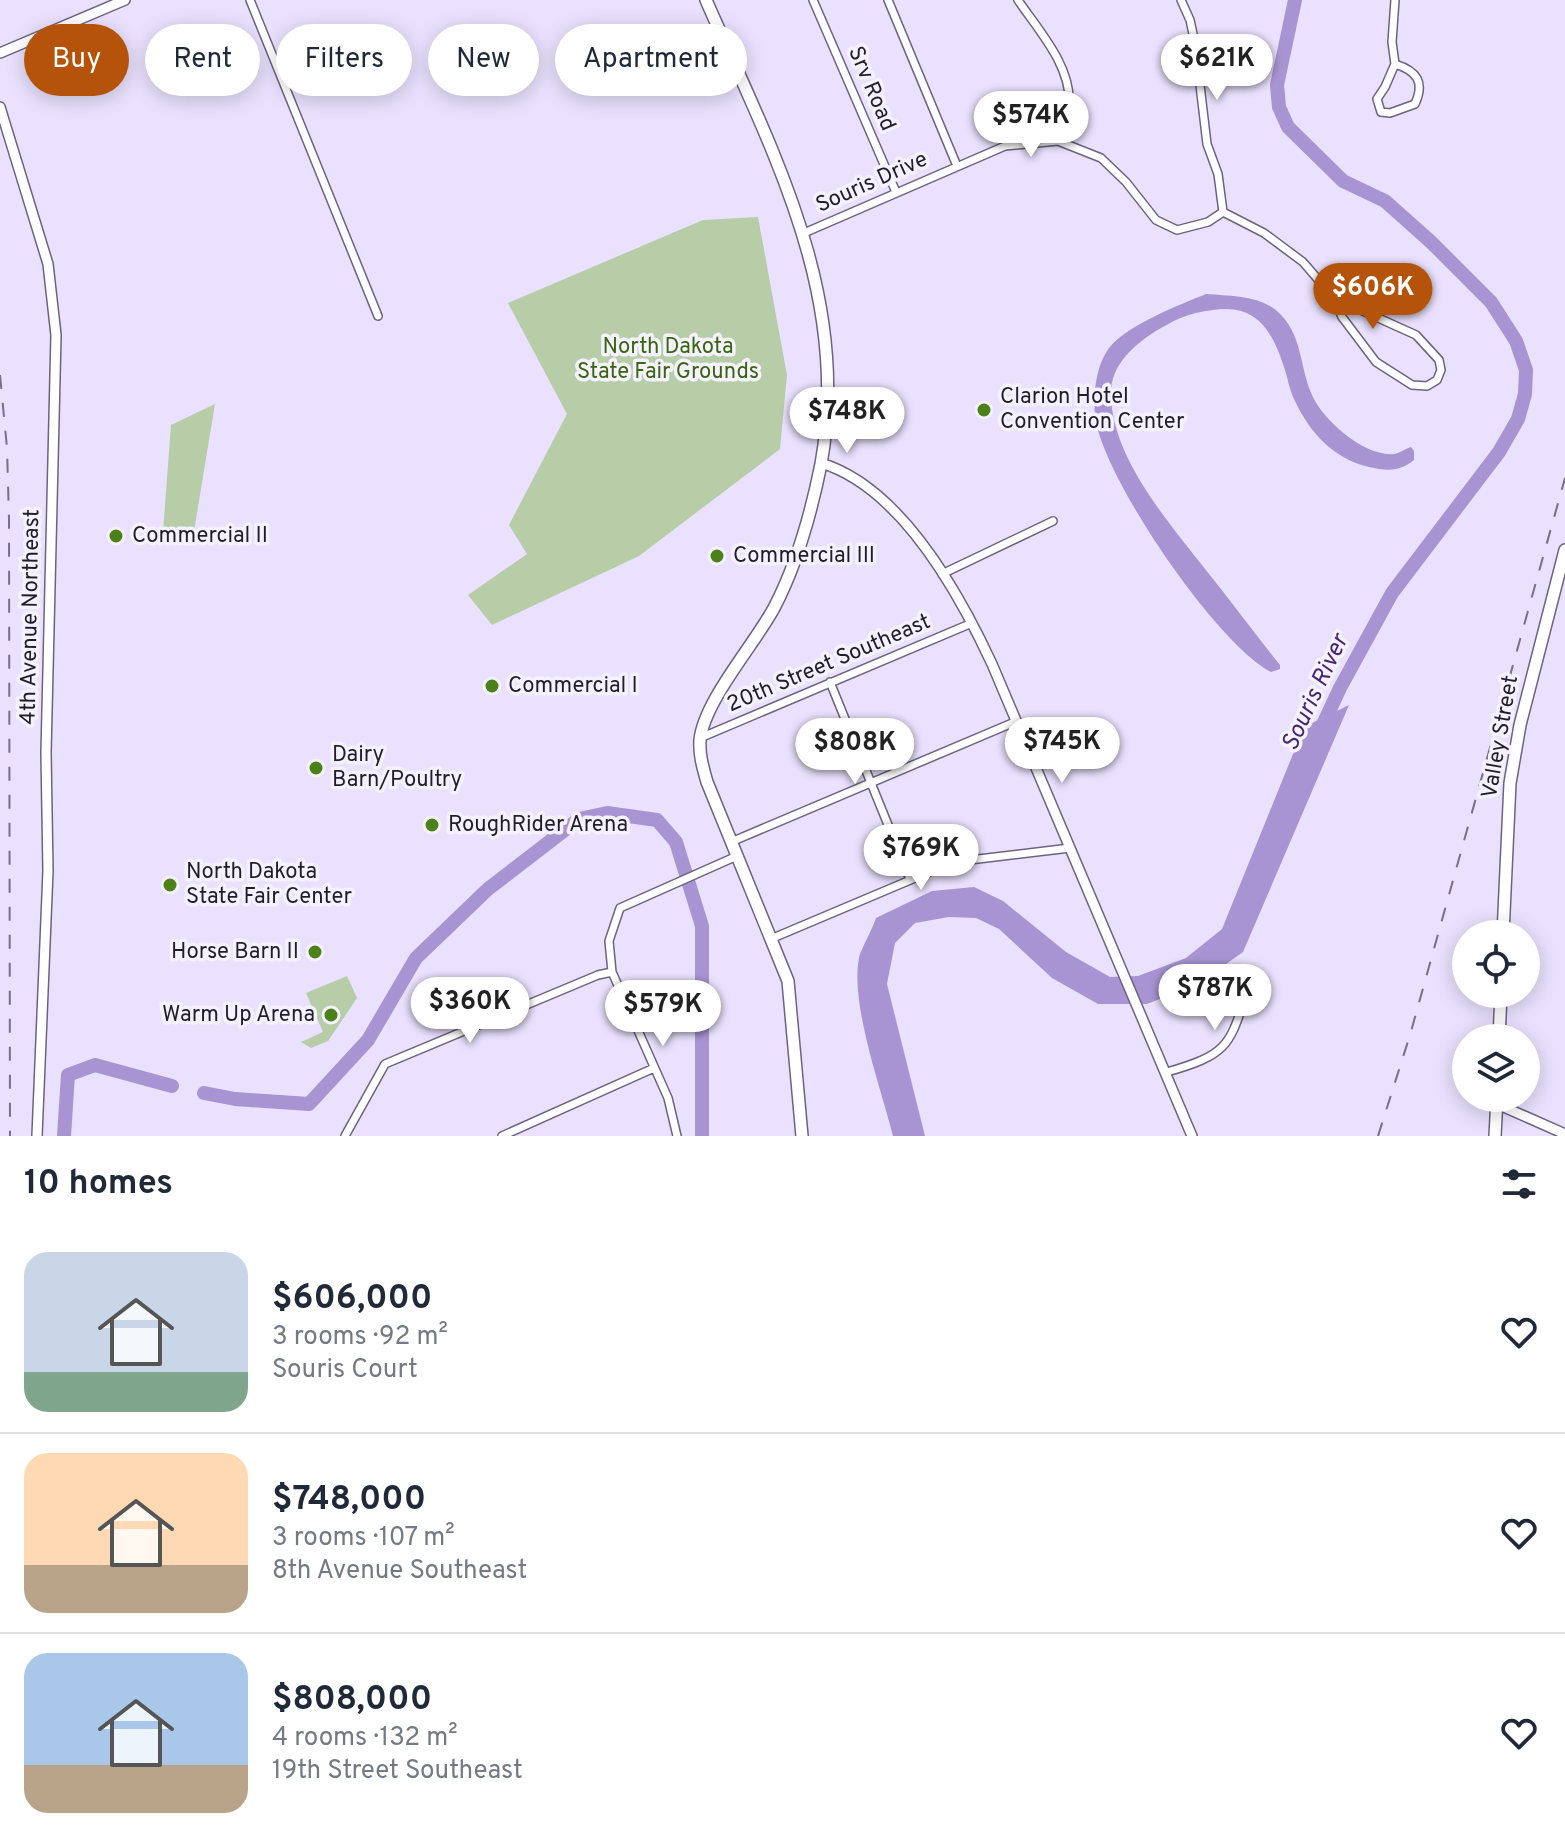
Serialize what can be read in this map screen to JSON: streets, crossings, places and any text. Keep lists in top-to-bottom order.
{
  "streets": {
    "main road": ["Valley Street"],
    "street": [
      "Srv Road",
      "Souris Drive",
      "4th Avenue Northeast",
      "20th Street Southeast"
    ]
  },
  "crossings": [
    ["Srv Road", "Souris Drive"]
  ],
  "water": ["Souris River"],
  "parks": ["North Dakota State Fair Grounds"],
  "places": [
    "Clarion Hotel Convention Center",
    "Commercial II",
    "Commercial III",
    "Commercial I",
    "Dairy Barn/Poultry",
    "RoughRider Arena",
    "North Dakota State Fair Center",
    "Horse Barn II",
    "Warm Up Arena"
  ],
  "page": {
    "chip": [
      "Buy",
      "Rent",
      "Filters",
      "New",
      "Apartment"
    ],
    "price": [
      "$621K",
      "$574K",
      "$606K",
      "$748K",
      "$745K",
      "$808K",
      "$769K",
      "$787K",
      "$360K",
      "$579K"
    ],
    "heading": "10 homes",
    "list": [
      {
        "name": "$606,000",
        "note": "3 rooms · 92 m² · Souris Court"
      },
      {
        "name": "$748,000",
        "note": "3 rooms · 107 m² · 8th Avenue Southeast"
      },
      {
        "name": "$808,000",
        "note": "4 rooms · 132 m² · 19th Street Southeast"
      }
    ]
  }
}
